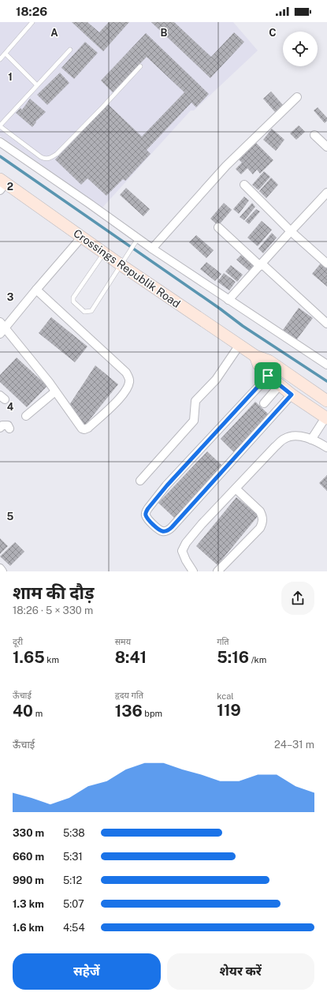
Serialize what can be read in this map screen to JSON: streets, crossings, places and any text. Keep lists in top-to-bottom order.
{
  "streets": {
    "street": ["Crossings Republik Road"]
  },
  "page": {
    "status": "18:26",
    "heading": ["शाम की दौड़", "18:26 · 5 × 330 m"],
    "stats": [
      ["दूरी", "1.65 km"],
      ["समय", "8:41"],
      ["गति", "5:16 /km"],
      ["ऊँचाई", "40 m"],
      ["हृदय गति", "136 bpm"],
      ["kcal", "119"]
    ],
    "chart": ["ऊँचाई", "24–31 m"],
    "list": [
      {
        "name": "330 m",
        "note": "5:38"
      },
      {
        "name": "660 m",
        "note": "5:31"
      },
      {
        "name": "990 m",
        "note": "5:12"
      },
      {
        "name": "1.3 km",
        "note": "5:07"
      },
      {
        "name": "1.6 km",
        "note": "4:54"
      }
    ],
    "buttons": ["सहेजें", "शेयर करें"]
  },
  "grid": {
    "columns": ["A", "B", "C"],
    "rows": [
      "1",
      "2",
      "3",
      "4",
      "5"
    ]
  }
}
